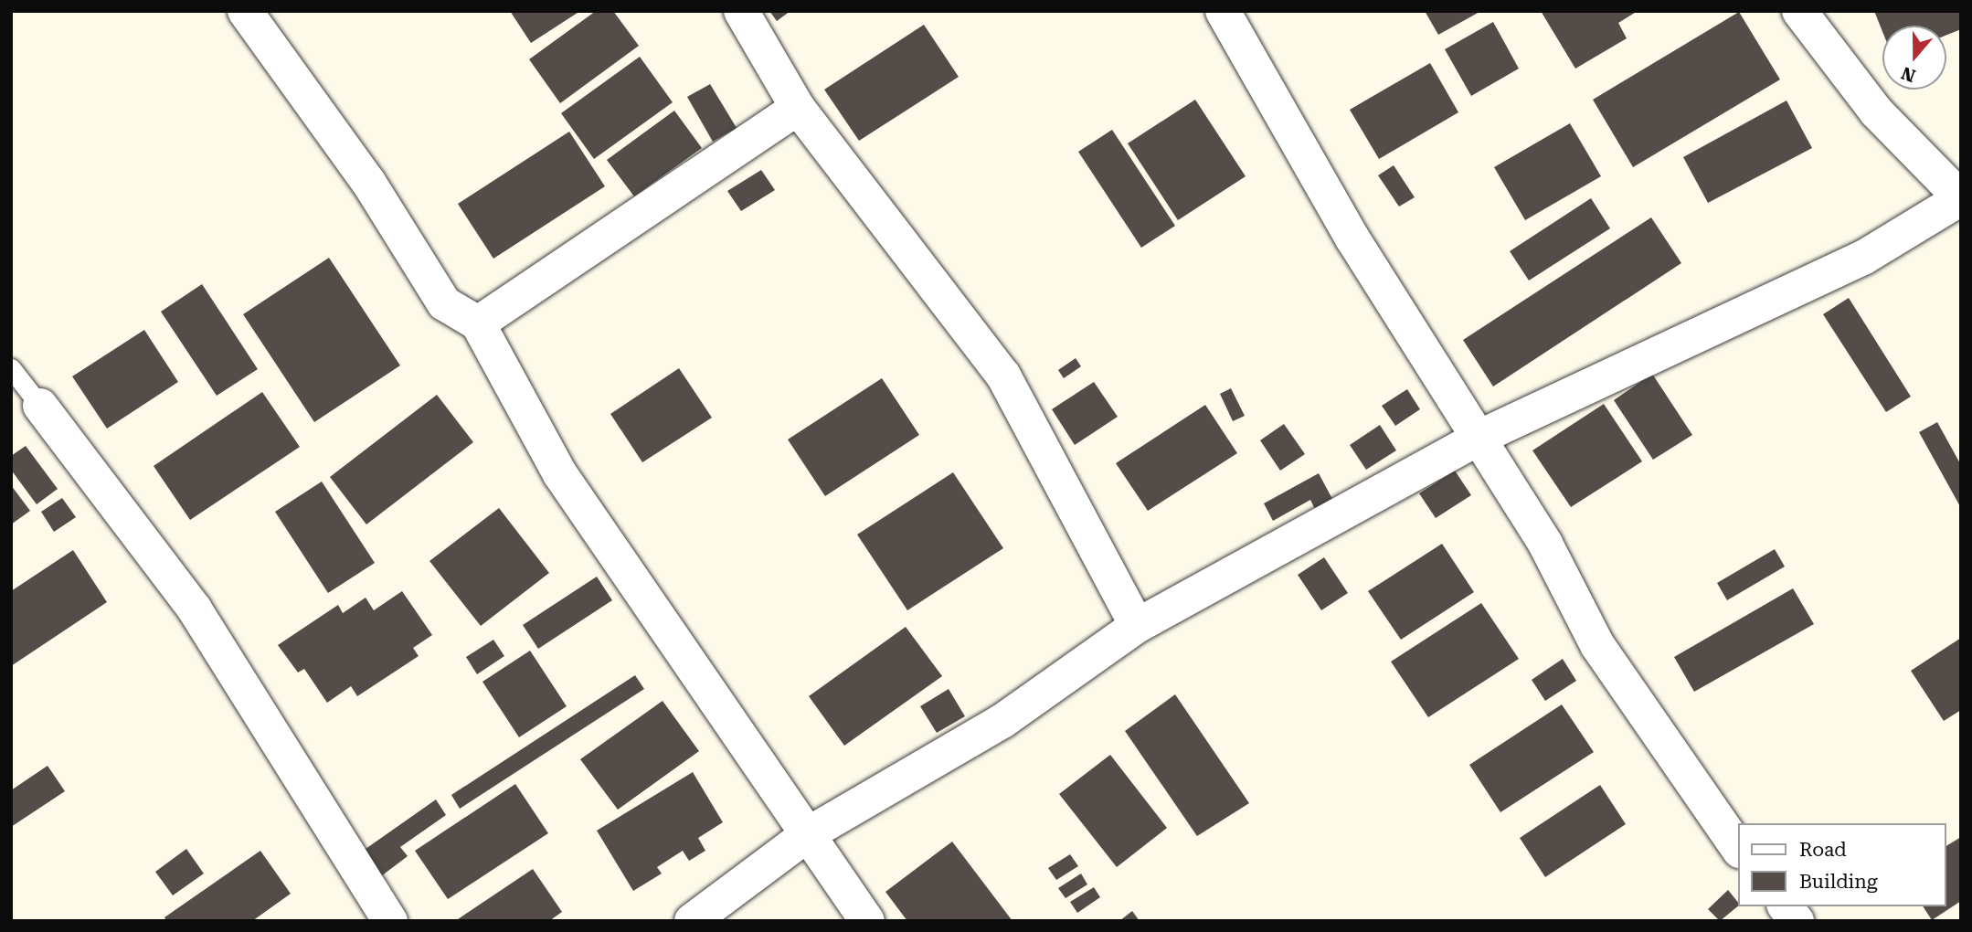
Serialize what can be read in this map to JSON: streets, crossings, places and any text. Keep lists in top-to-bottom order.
{
  "legend": ["Road", "Building"],
  "north": "bottom"
}
